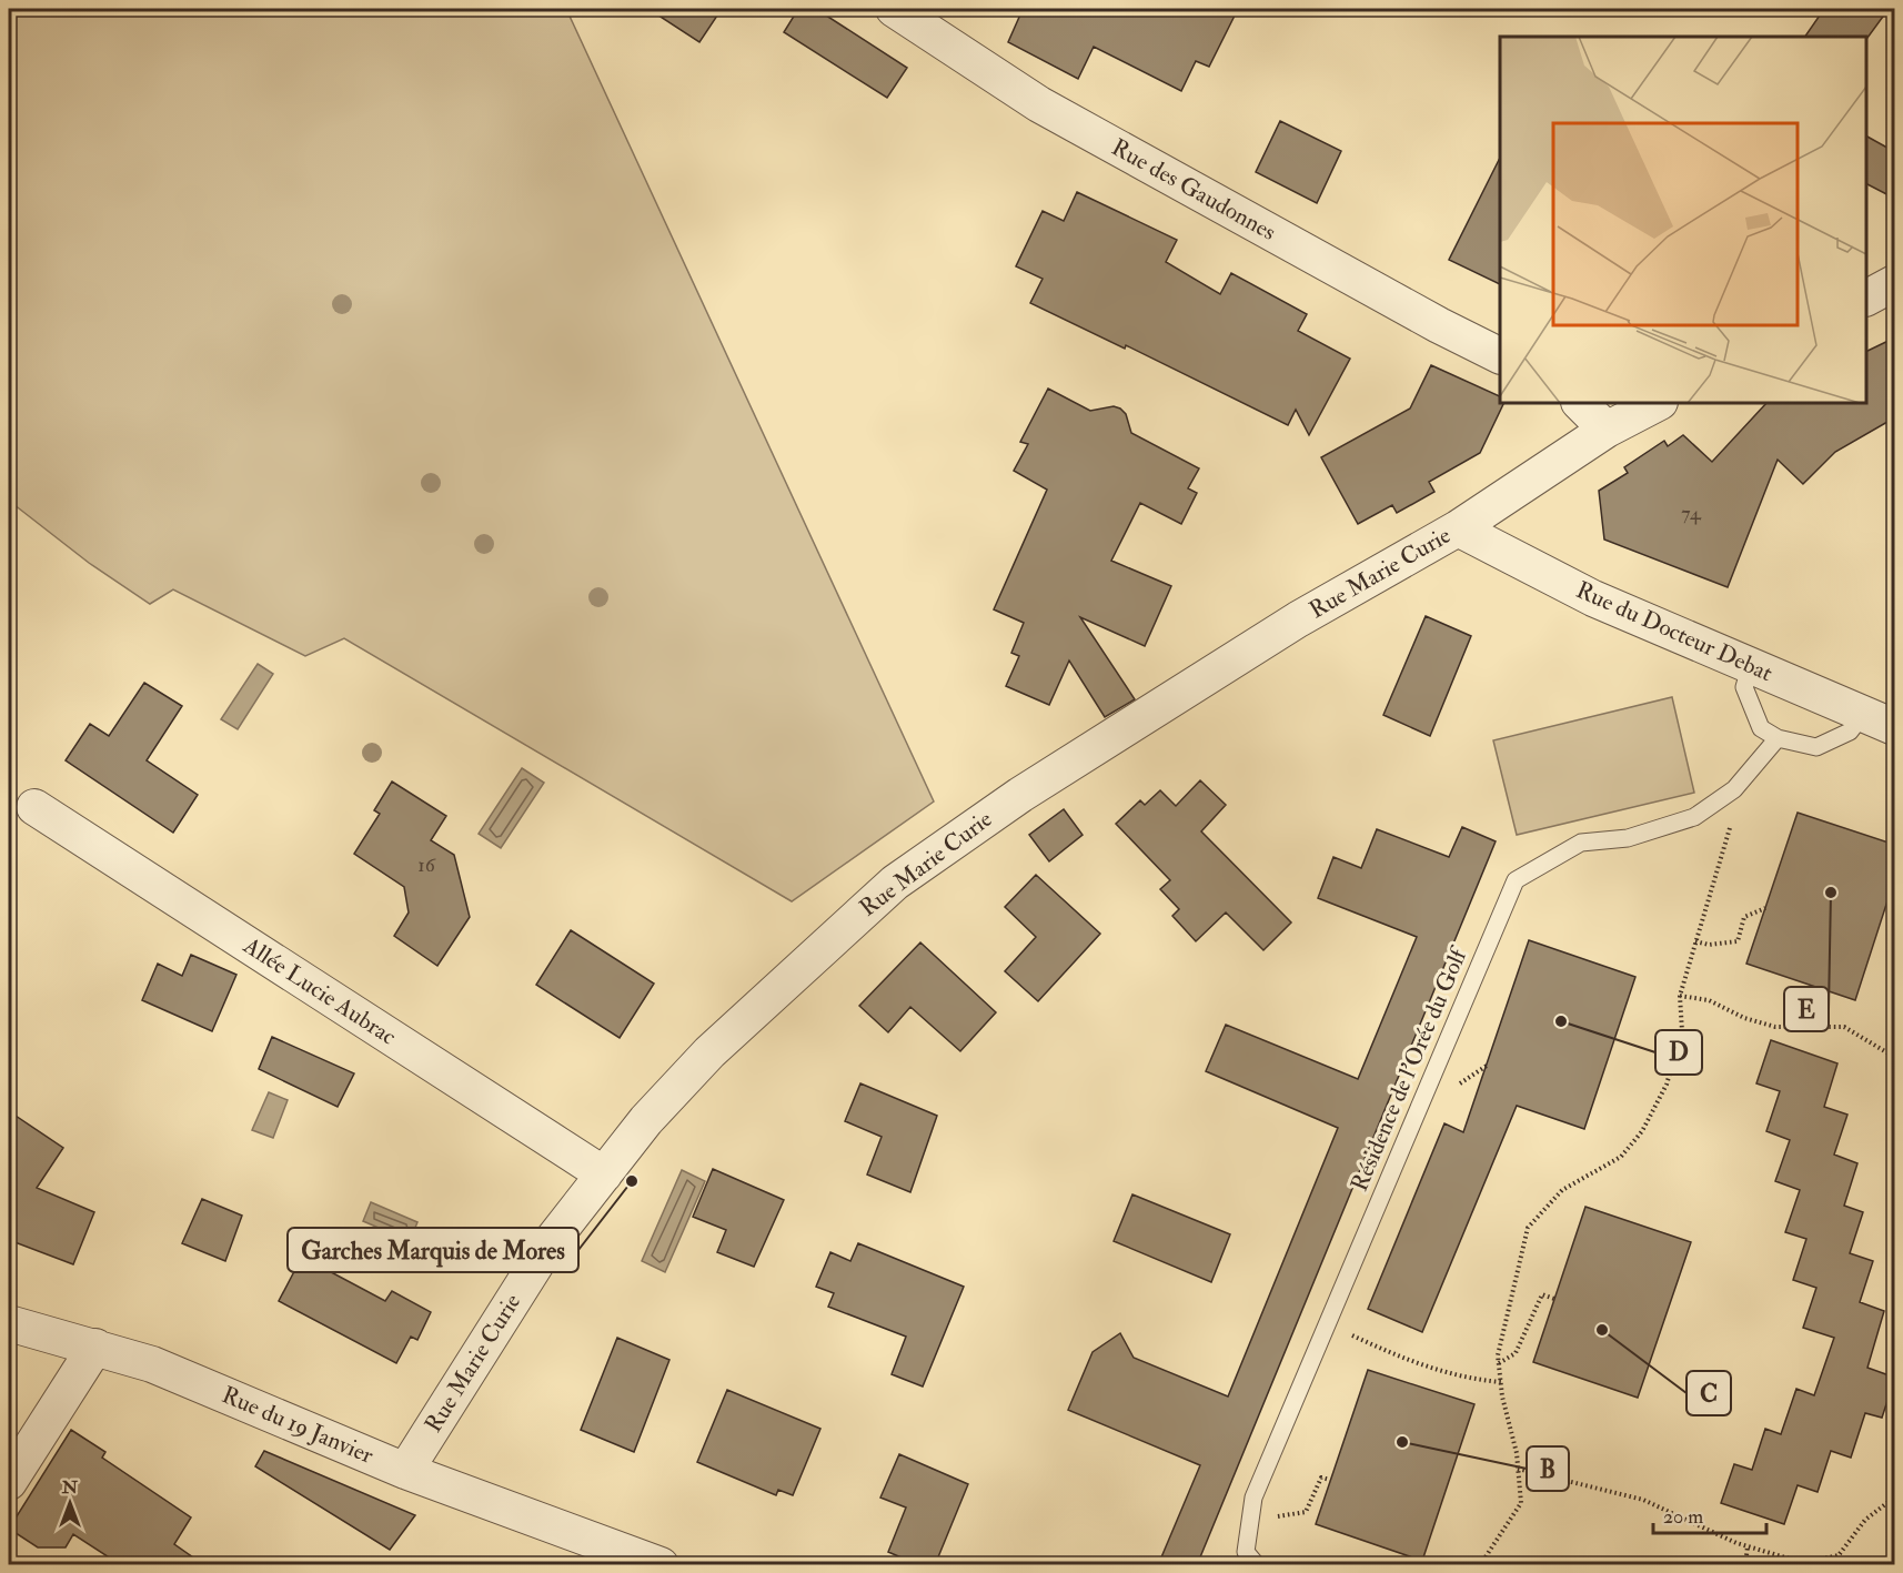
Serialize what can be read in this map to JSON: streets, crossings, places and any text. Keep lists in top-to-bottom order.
{
  "streets": {
    "street": [
      "Rue des Gaudonnes",
      "Rue Marie Curie",
      "Rue du Docteur Debat",
      "Allée Lucie Aubrac",
      "Rue du 19 Janvier"
    ],
    "lane": ["Résidence de l'Orée du Golf"]
  },
  "crossings": [
    ["Rue Marie Curie", "Rue du Docteur Debat"],
    ["Rue Marie Curie", "Allée Lucie Aubrac"],
    ["Rue Marie Curie", "Rue du 19 Janvier"]
  ],
  "places": [
    "E",
    "D",
    "Garches Marquis de Mores",
    "C",
    "B"
  ],
  "house_numbers": ["74", "16"],
  "scale_bar": "20 m",
  "north": "top"
}
